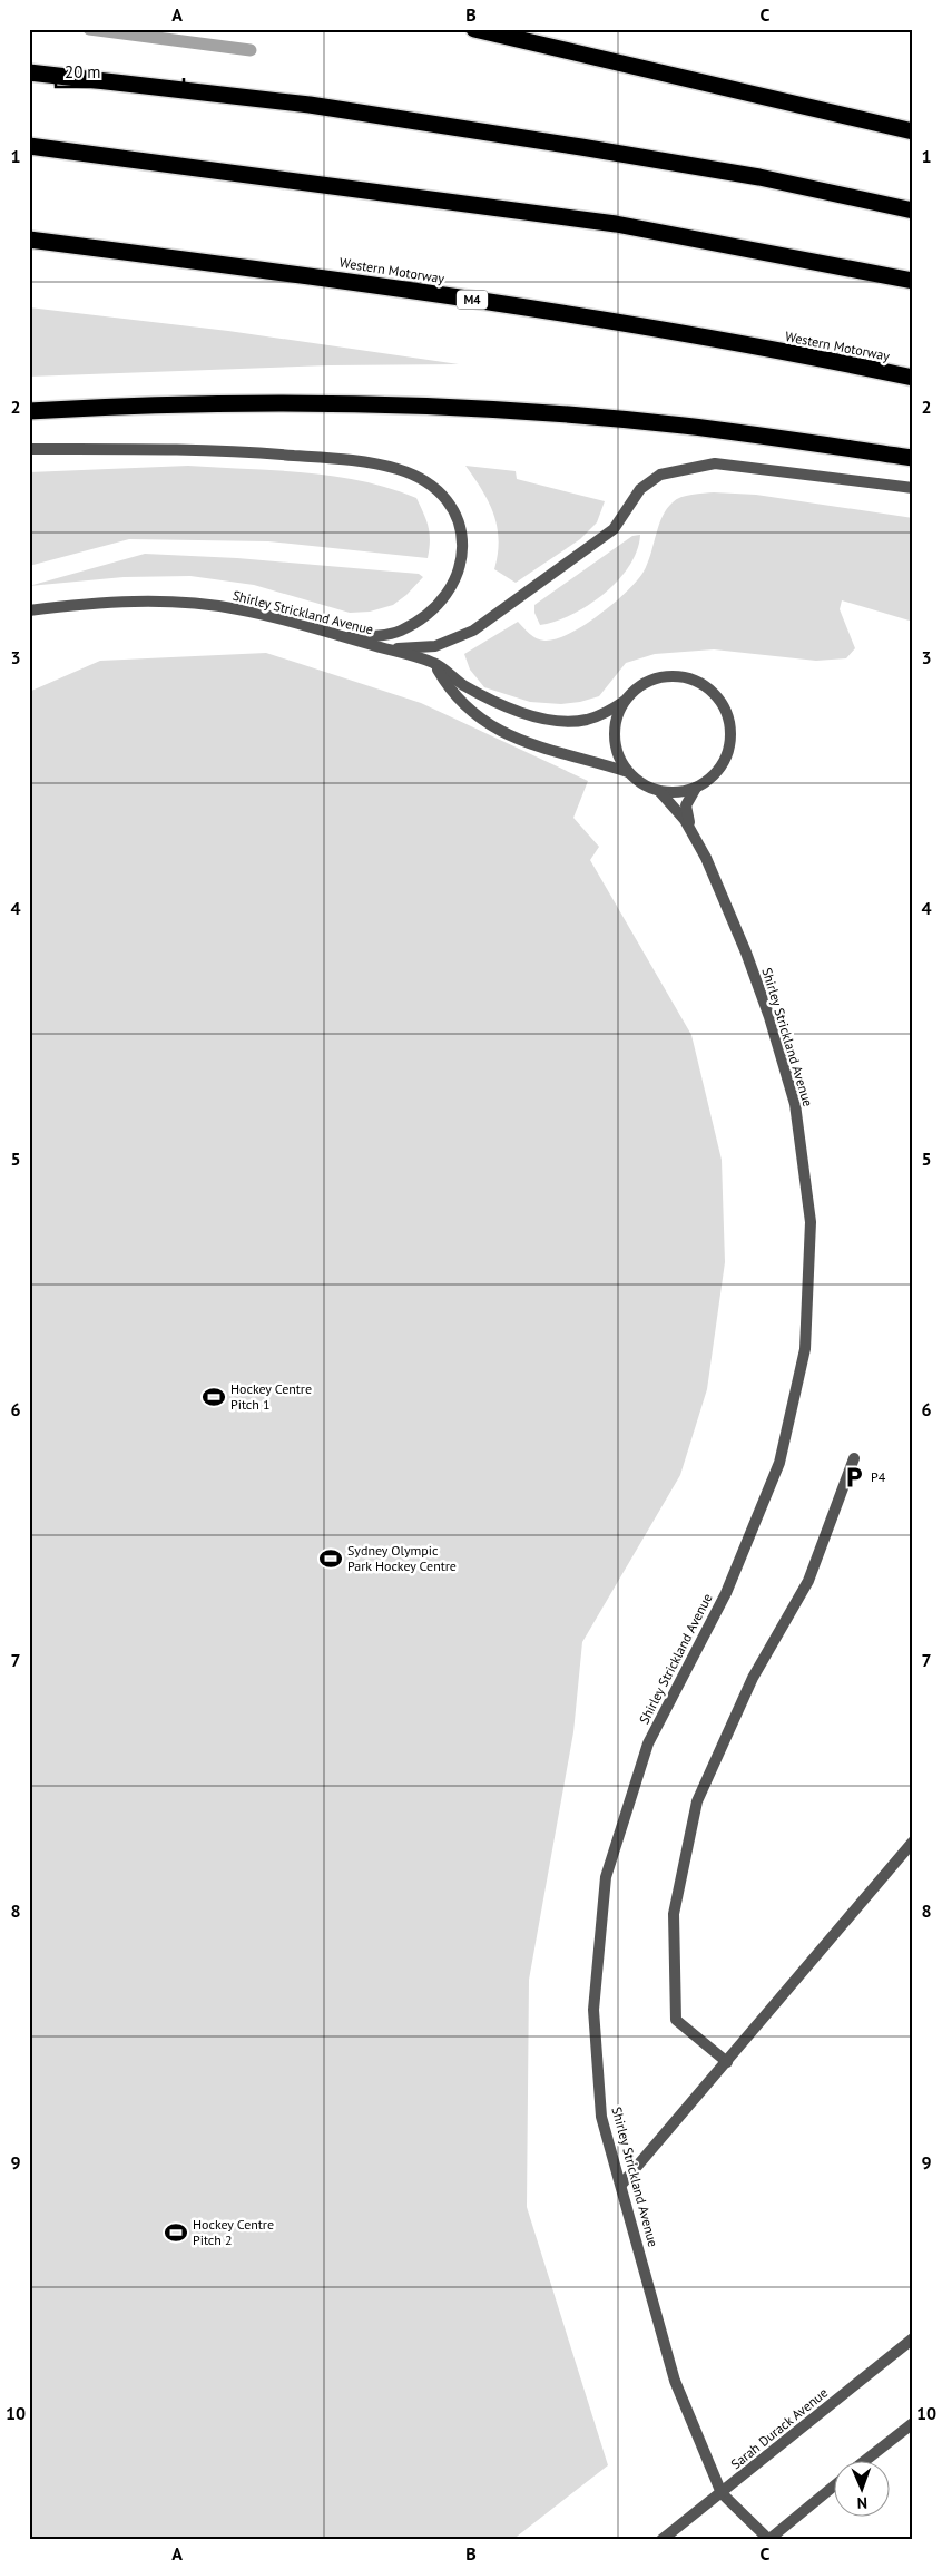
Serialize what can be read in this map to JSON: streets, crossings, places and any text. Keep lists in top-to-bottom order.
{
  "streets": {
    "highway": ["Western Motorway", "M4"],
    "street": ["Shirley Strickland Avenue", "Sarah Durack Avenue"]
  },
  "crossings": [
    ["Shirley Strickland Avenue", "Sarah Durack Avenue"]
  ],
  "places": {
    "sports": ["Hockey Centre Pitch 1", "Sydney Olympic Park Hockey Centre", "Hockey Centre Pitch 2"],
    "parking": ["P4"]
  },
  "scale_bar": "20 m",
  "north": "bottom",
  "grid": {
    "columns": ["A", "B", "C"],
    "rows": [
      "1",
      "2",
      "3",
      "4",
      "5",
      "6",
      "7",
      "8",
      "9",
      "10"
    ]
  }
}
